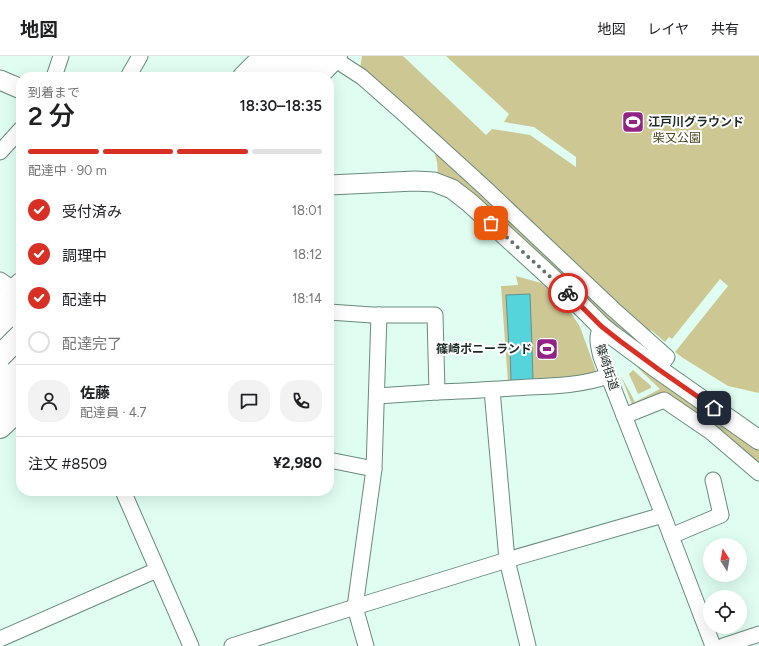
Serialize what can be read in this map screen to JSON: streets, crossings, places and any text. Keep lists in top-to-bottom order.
{
  "streets": {
    "main road": ["篠崎街道"]
  },
  "parks": ["柴又公園"],
  "places": {
    "sports": ["江戸川グラウンド", "篠崎ポニーランド"]
  },
  "north": "top",
  "page": {
    "header": "地図",
    "nav": ["地図", "レイヤ", "共有"],
    "heading": ["2 分", "到着まで", "18:30–18:35"],
    "panel": [
      "佐藤",
      "配達員 · 4.7",
      "注文 #8509",
      "¥2,980"
    ],
    "bar": "配達中 · 90 m",
    "list": [
      ["受付済み", "18:01"],
      ["調理中", "18:12"],
      ["配達中", "18:14"],
      "配達完了"
    ]
  }
}
